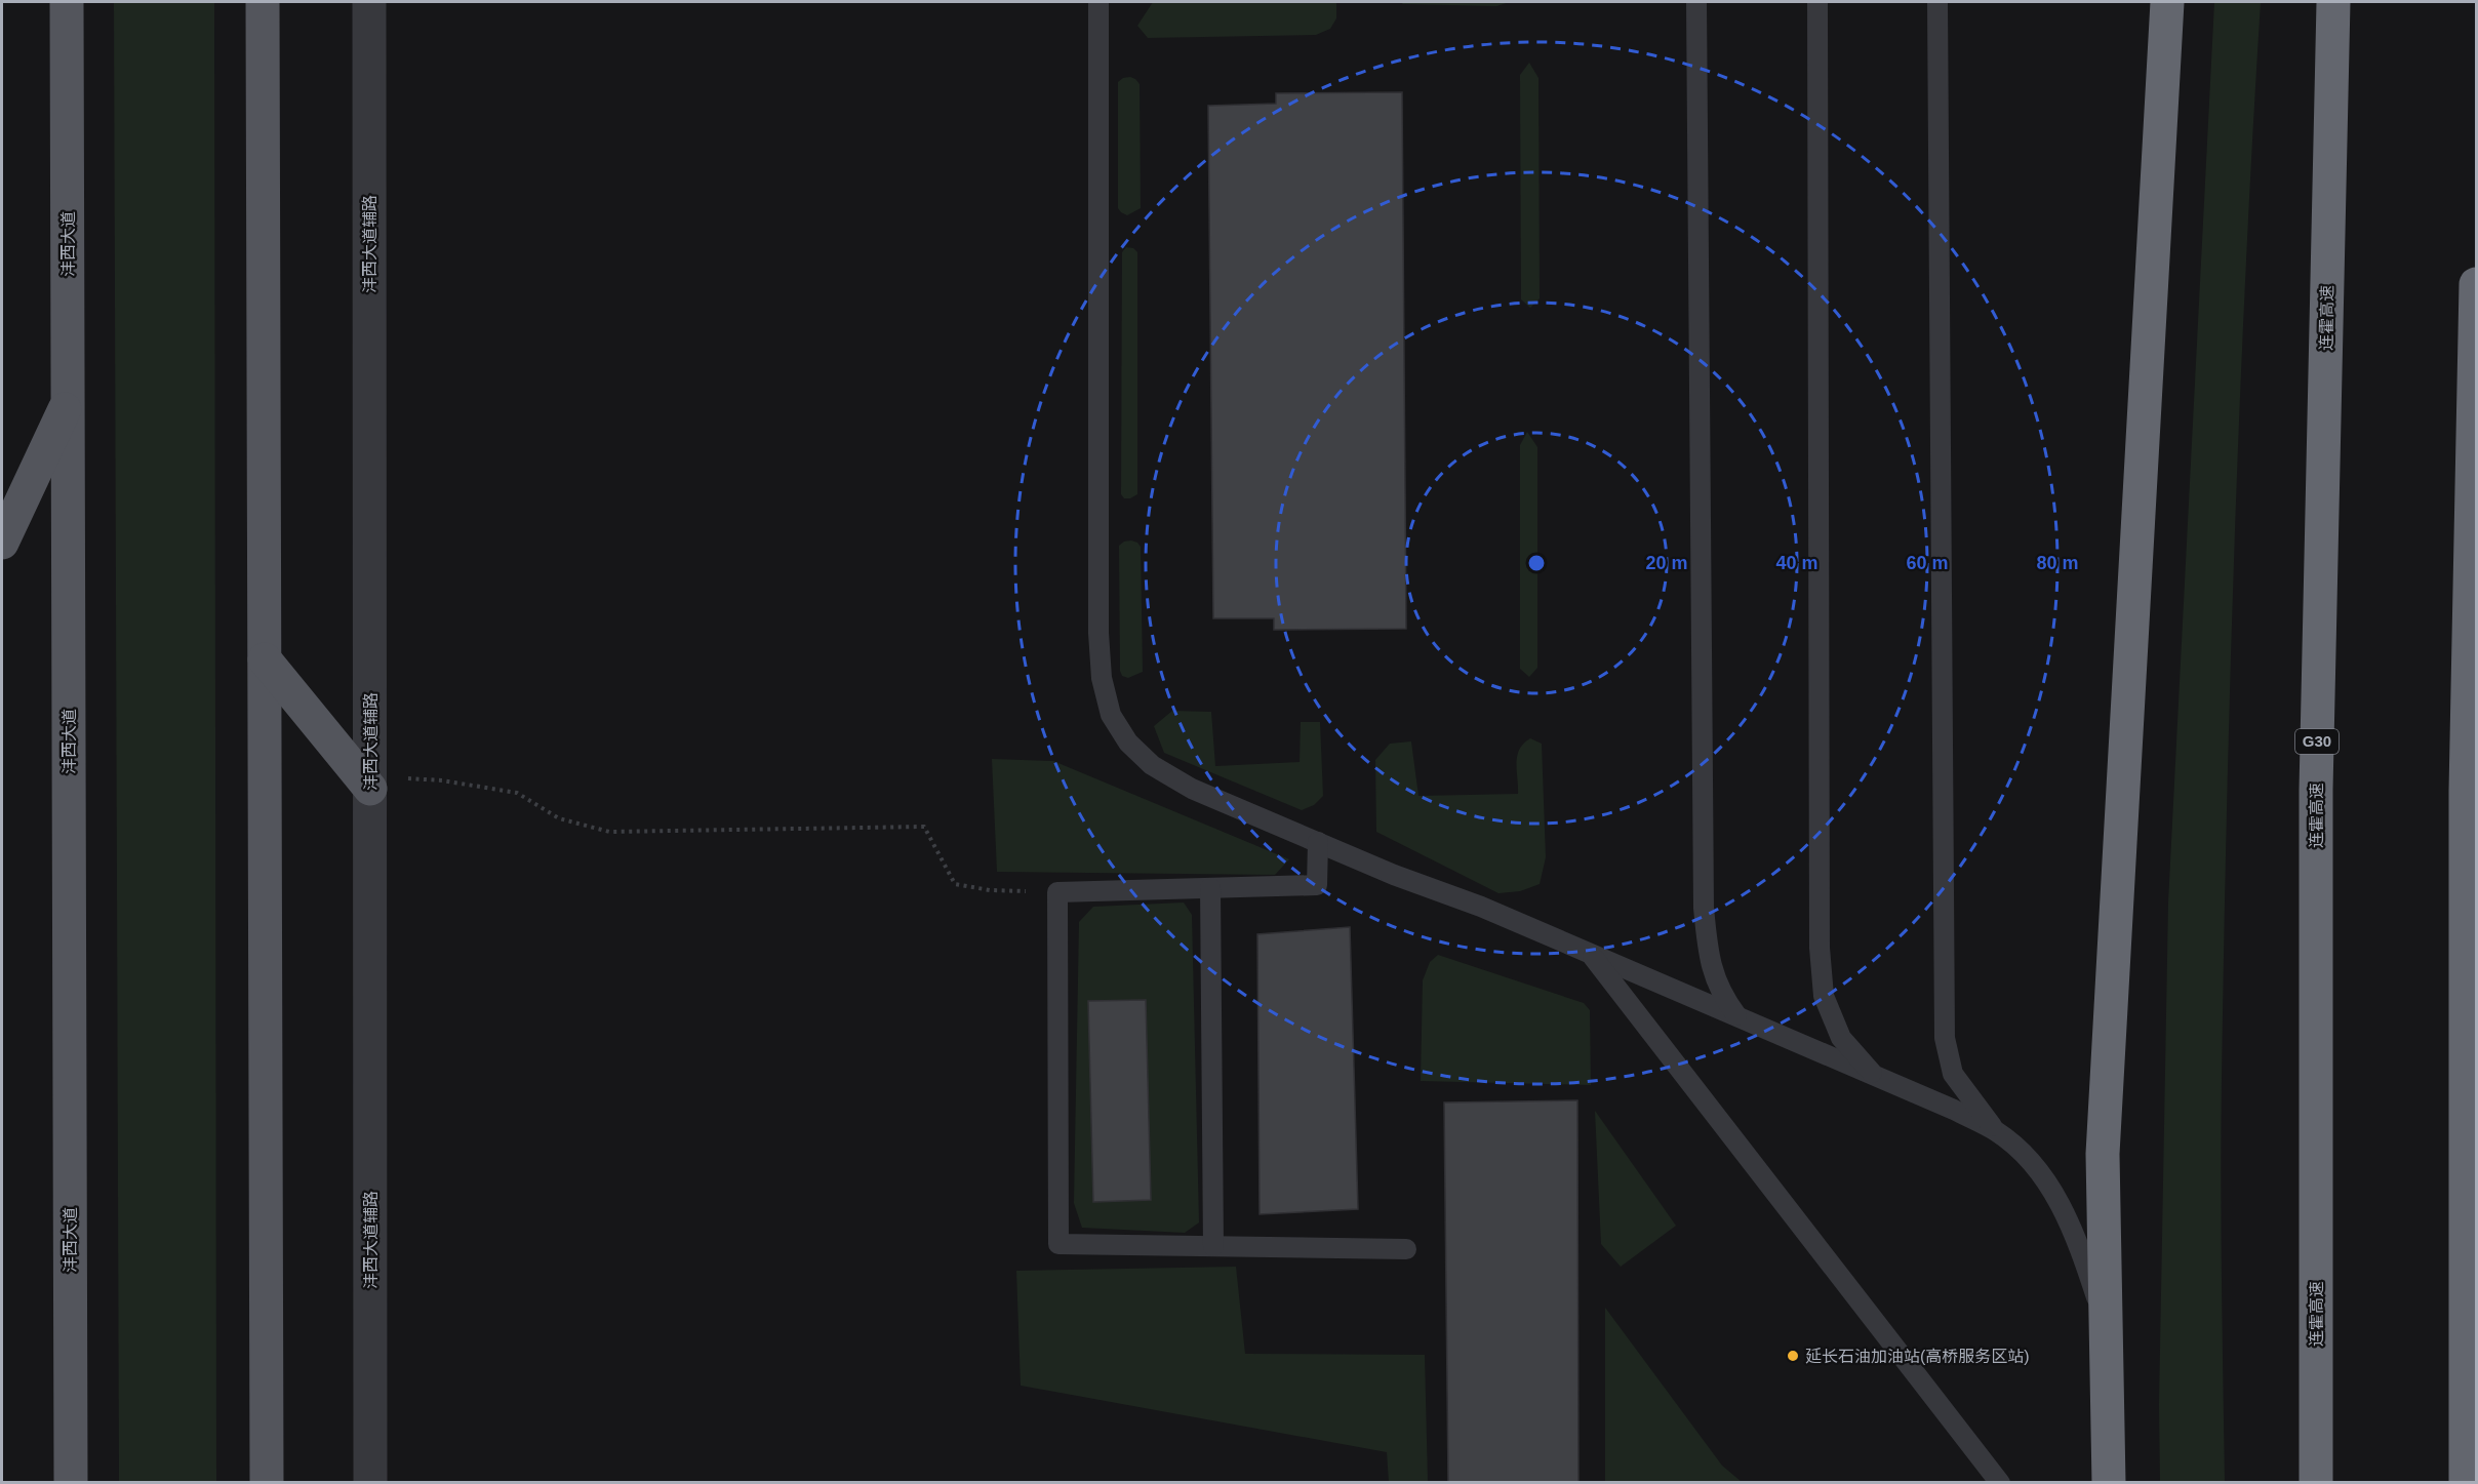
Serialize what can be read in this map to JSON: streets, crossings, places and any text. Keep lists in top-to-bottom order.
{
  "streets": {
    "highway": ["连霍高速", "G30"],
    "main road": ["沣西大道"],
    "street": ["沣西大道辅路"]
  },
  "places": ["延长石油加油站(高桥服务区站)"],
  "rings": [
    "20 m",
    "40 m",
    "60 m",
    "80 m"
  ]
}
